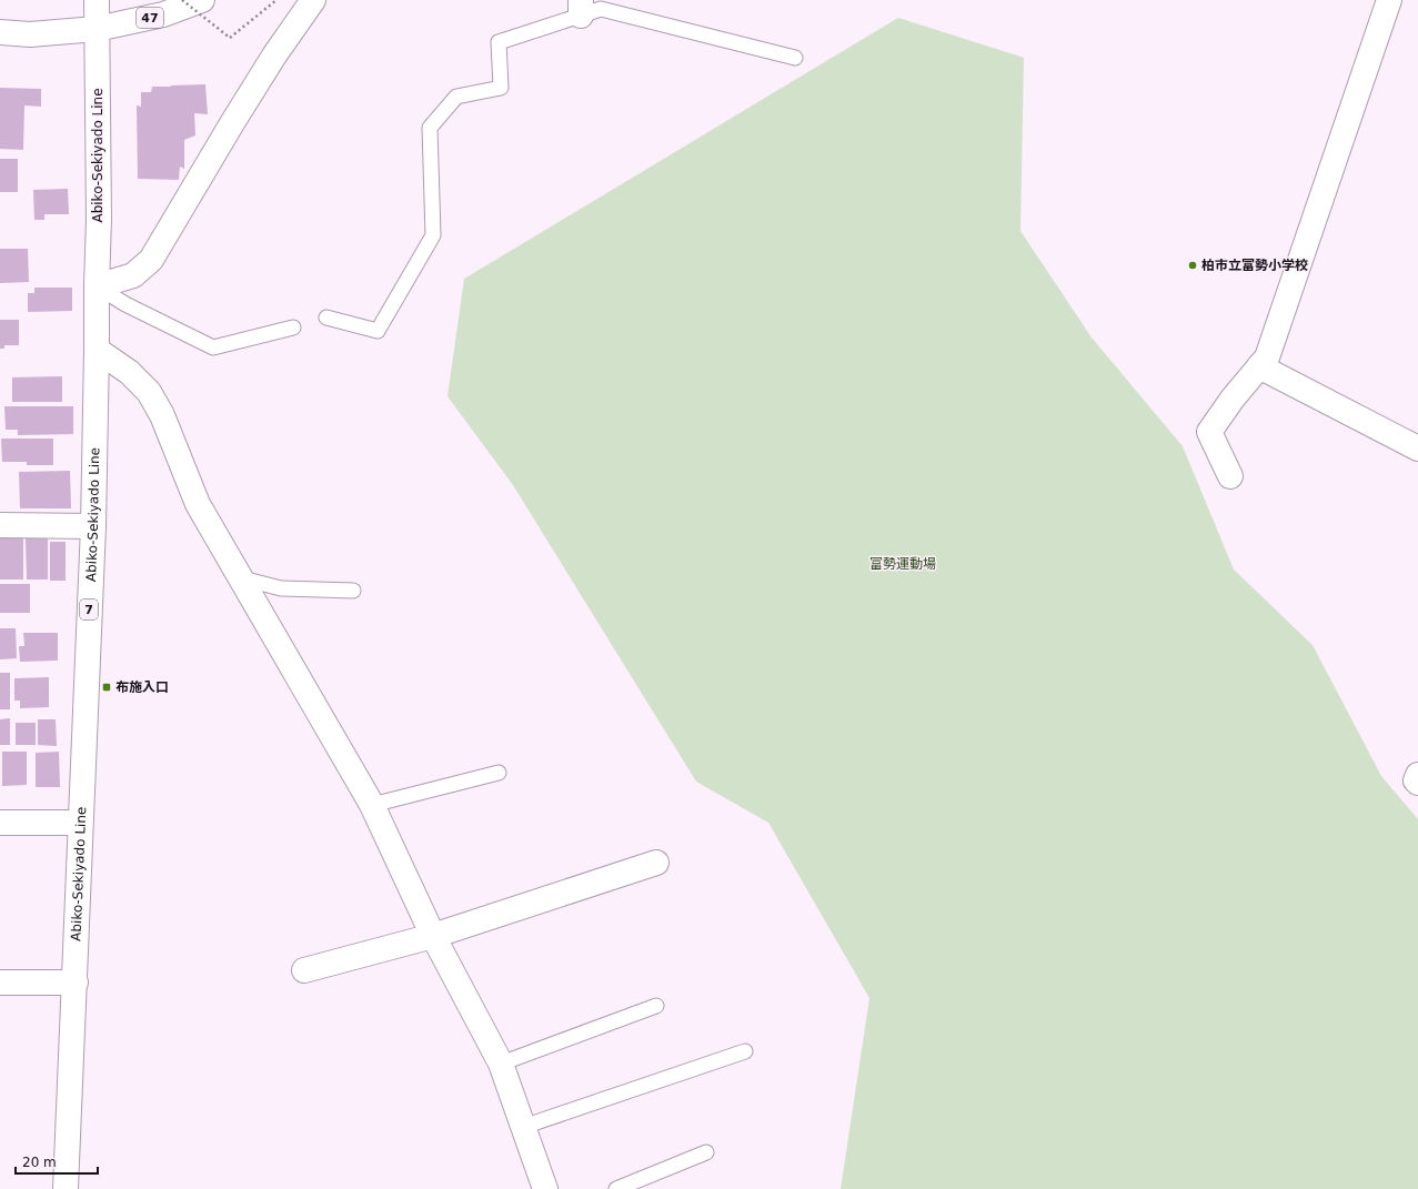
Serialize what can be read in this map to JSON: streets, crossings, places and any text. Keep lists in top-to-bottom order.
{
  "streets": {
    "street": ["47", "Abiko-Sekiyado Line", "7"]
  },
  "crossings": [
    ["47", "Abiko-Sekiyado Line"]
  ],
  "parks": ["富勢運動場"],
  "places": {
    "other": ["柏市立富勢小学校"],
    "transit": ["布施入口"]
  },
  "scale_bar": "20 m"
}
